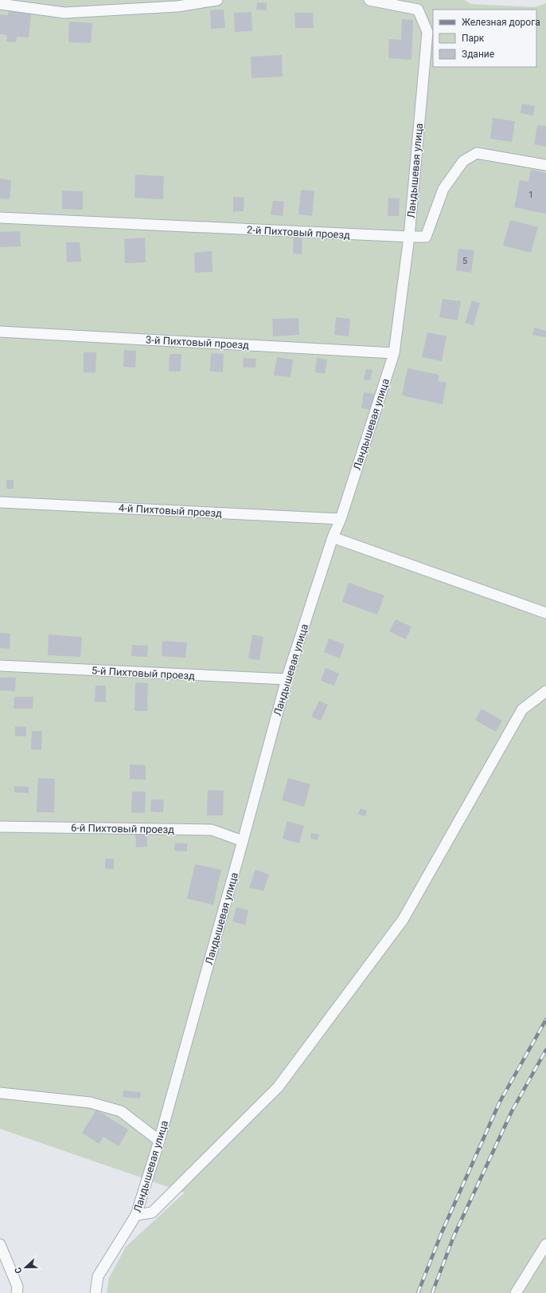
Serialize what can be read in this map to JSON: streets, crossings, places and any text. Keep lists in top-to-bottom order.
{
  "streets": {
    "lane": [
      "Ландышевая улица",
      "2-й Пихтовый проезд",
      "3-й Пихтовый проезд",
      "4-й Пихтовый проезд",
      "5-й Пихтовый проезд",
      "6-й Пихтовый проезд"
    ]
  },
  "crossings": [
    ["Ландышевая улица", "2-й Пихтовый проезд"],
    ["Ландышевая улица", "3-й Пихтовый проезд"],
    ["Ландышевая улица", "4-й Пихтовый проезд"],
    ["Ландышевая улица", "5-й Пихтовый проезд"],
    ["Ландышевая улица", "6-й Пихтовый проезд"]
  ],
  "house_numbers": ["1", "5"],
  "legend": ["Железная дорога", "Парк", "Здание"],
  "north": "left"
}
